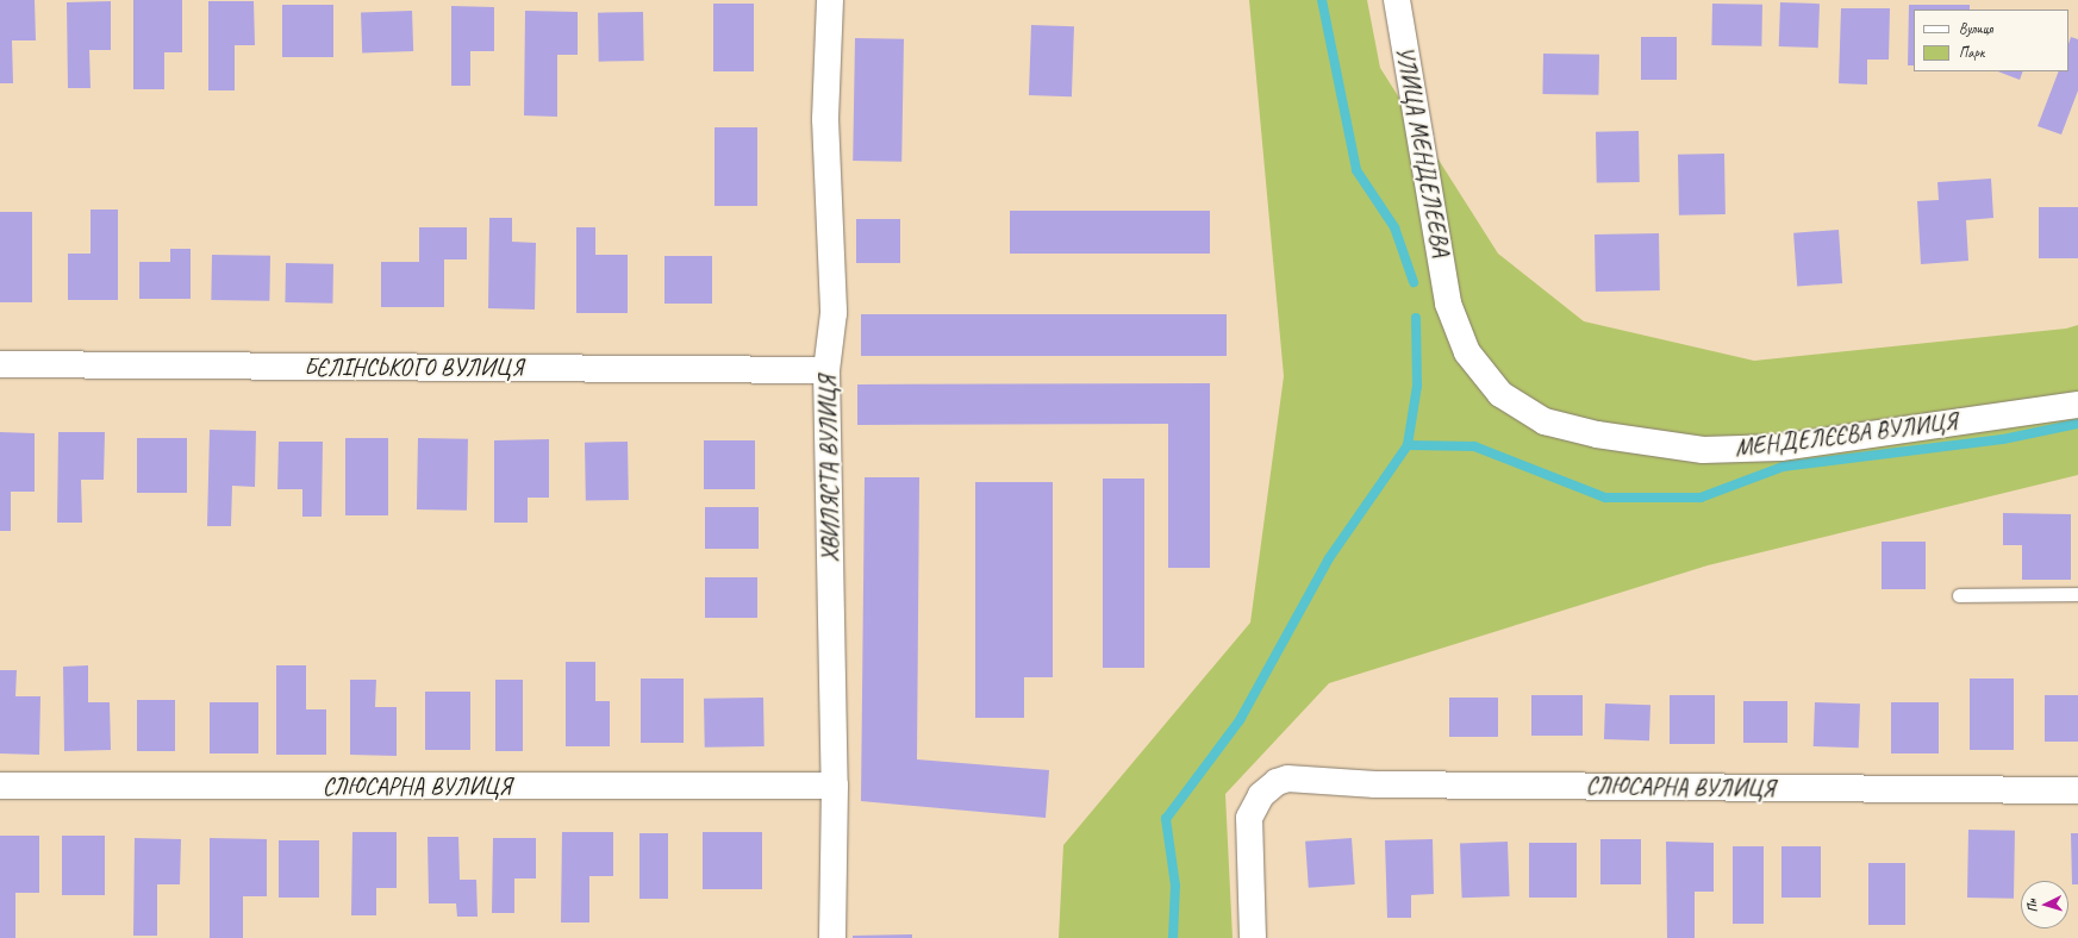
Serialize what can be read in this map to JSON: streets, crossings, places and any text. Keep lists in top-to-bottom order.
{
  "streets": {
    "street": [
      "УЛИЦА МЕНДЕЛЕЕВА",
      "БЄЛІНСЬКОГО ВУЛИЦЯ",
      "МЕНДЕЛЄЄВА ВУЛИЦЯ",
      "ХВИЛЯСТА ВУЛИЦЯ",
      "СЛЮСАРНА ВУЛИЦЯ"
    ]
  },
  "crossings": [
    ["УЛИЦА МЕНДЕЛЕЕВА", "МЕНДЕЛЄЄВА ВУЛИЦЯ"],
    ["БЄЛІНСЬКОГО ВУЛИЦЯ", "ХВИЛЯСТА ВУЛИЦЯ"],
    ["ХВИЛЯСТА ВУЛИЦЯ", "СЛЮСАРНА ВУЛИЦЯ"]
  ],
  "legend": ["Вулиця", "Парк"],
  "north": "left"
}
